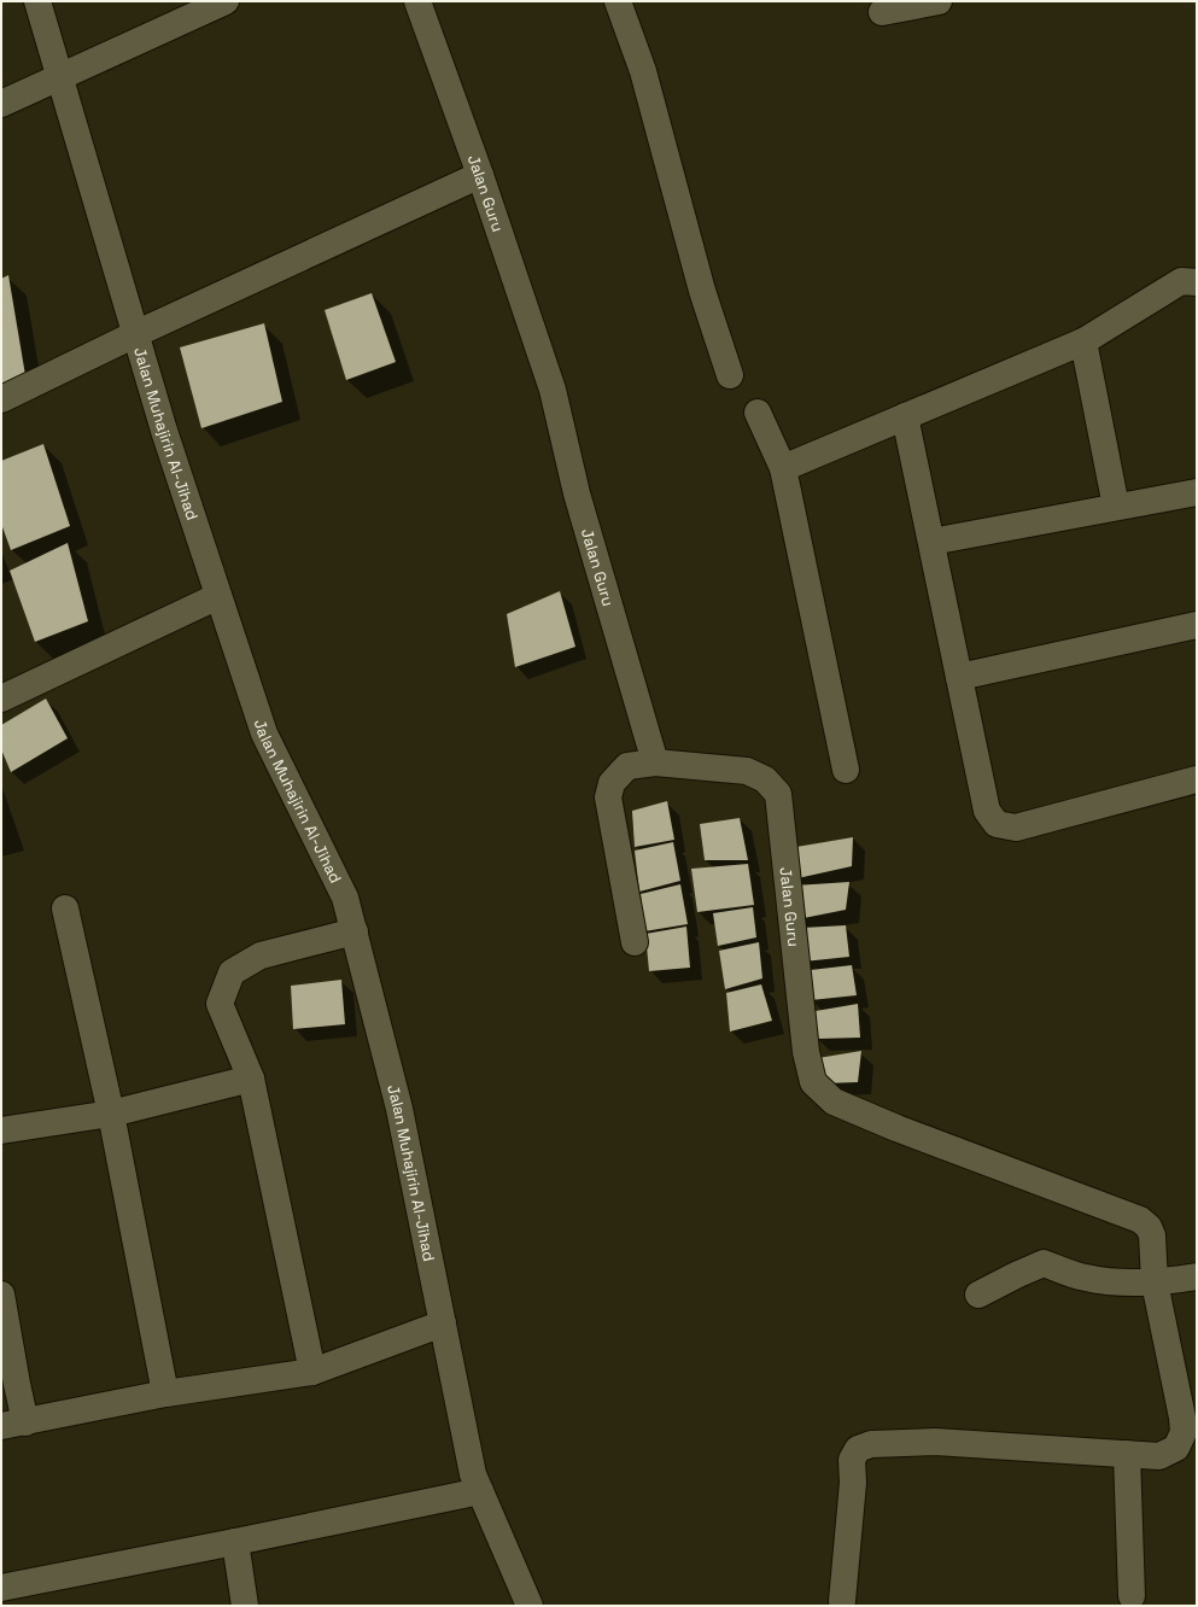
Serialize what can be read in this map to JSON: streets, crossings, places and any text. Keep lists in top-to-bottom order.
{
  "streets": {
    "street": ["Jalan Guru", "Jalan Muhajirin Al-Jihad"]
  }
}
